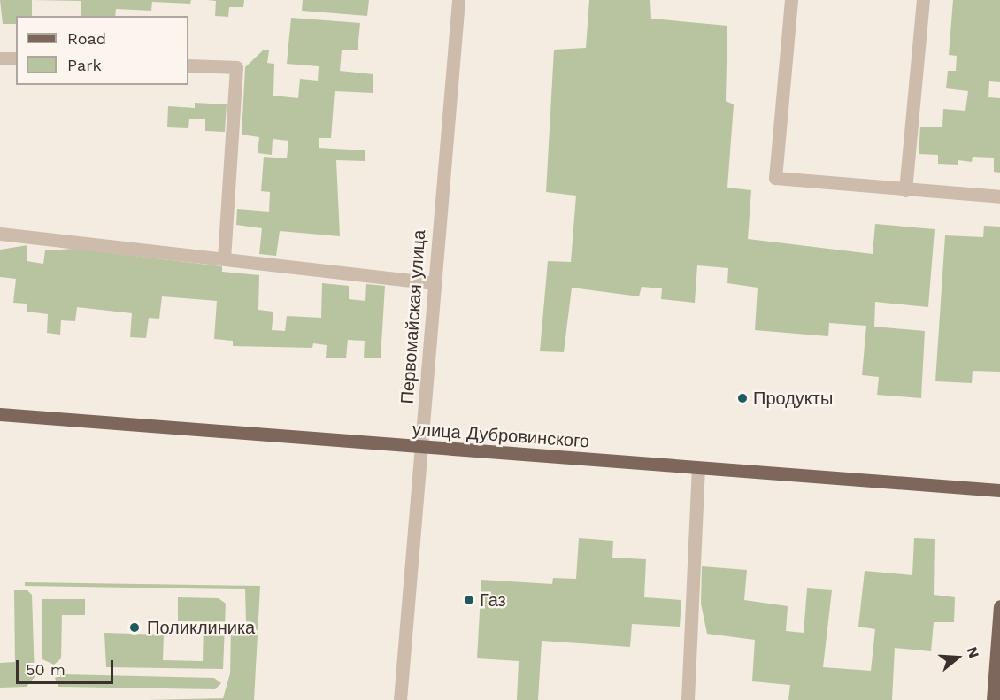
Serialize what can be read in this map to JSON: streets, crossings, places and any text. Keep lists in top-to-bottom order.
{
  "streets": {
    "main road": ["улица Дубровинского"],
    "street": ["Первомайская улица"]
  },
  "crossings": [
    ["Первомайская улица", "улица Дубровинского"]
  ],
  "places": ["Продукты", "Газ", "Поликлиника"],
  "legend": ["Road", "Park"],
  "scale_bar": "50 m",
  "north": "right"
}
